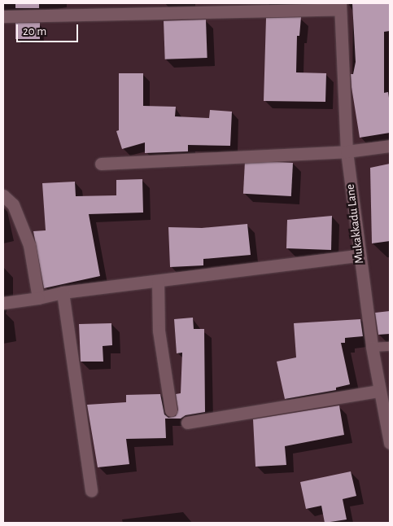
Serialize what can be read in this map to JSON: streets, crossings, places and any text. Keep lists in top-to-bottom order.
{
  "streets": {
    "street": ["Mukakkadu Lane"]
  },
  "scale_bar": "20 m"
}
